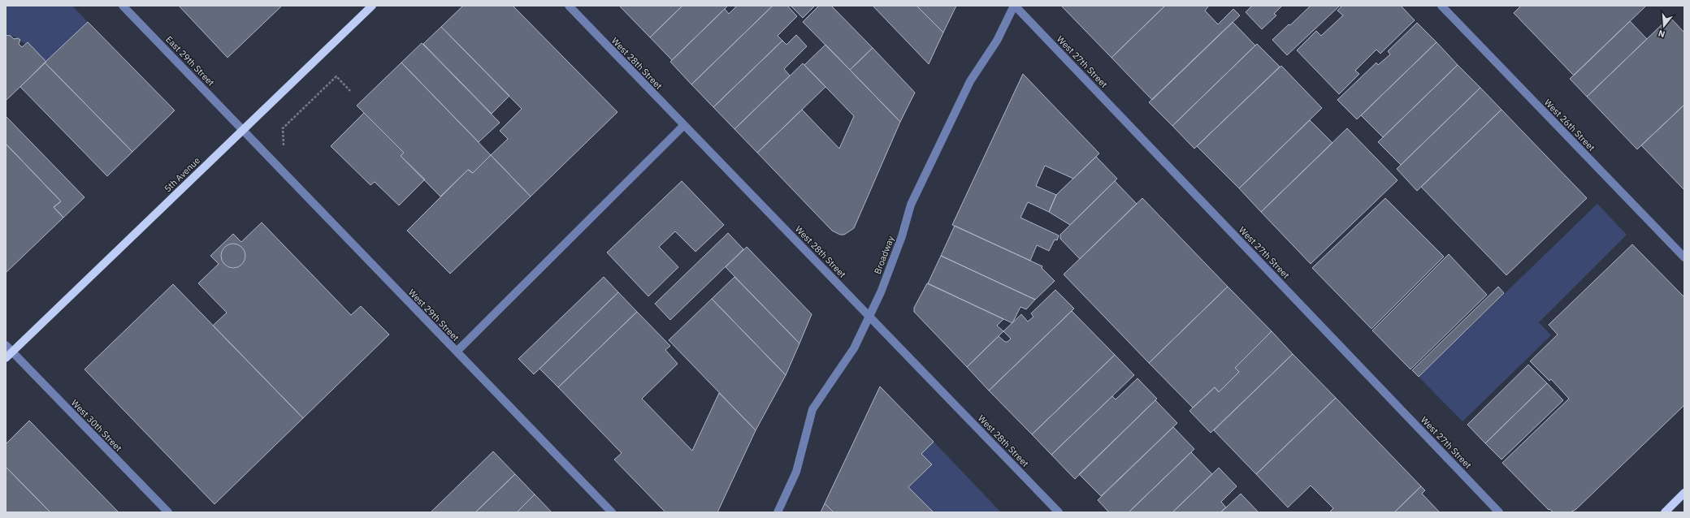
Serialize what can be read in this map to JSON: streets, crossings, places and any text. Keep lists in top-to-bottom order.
{
  "streets": {
    "main road": ["5th Avenue"],
    "street": [
      "East 29th Street",
      "West 27th Street",
      "West 28th Street",
      "West 26th Street",
      "Broadway",
      "West 29th Street",
      "West 30th Street"
    ]
  },
  "crossings": [
    ["East 29th Street", "5th Avenue"],
    ["East 29th Street", "West 29th Street"],
    ["West 27th Street", "Broadway"],
    ["West 28th Street", "Broadway"],
    ["5th Avenue", "West 29th Street"],
    ["5th Avenue", "West 30th Street"]
  ],
  "north": "bottom"
}
